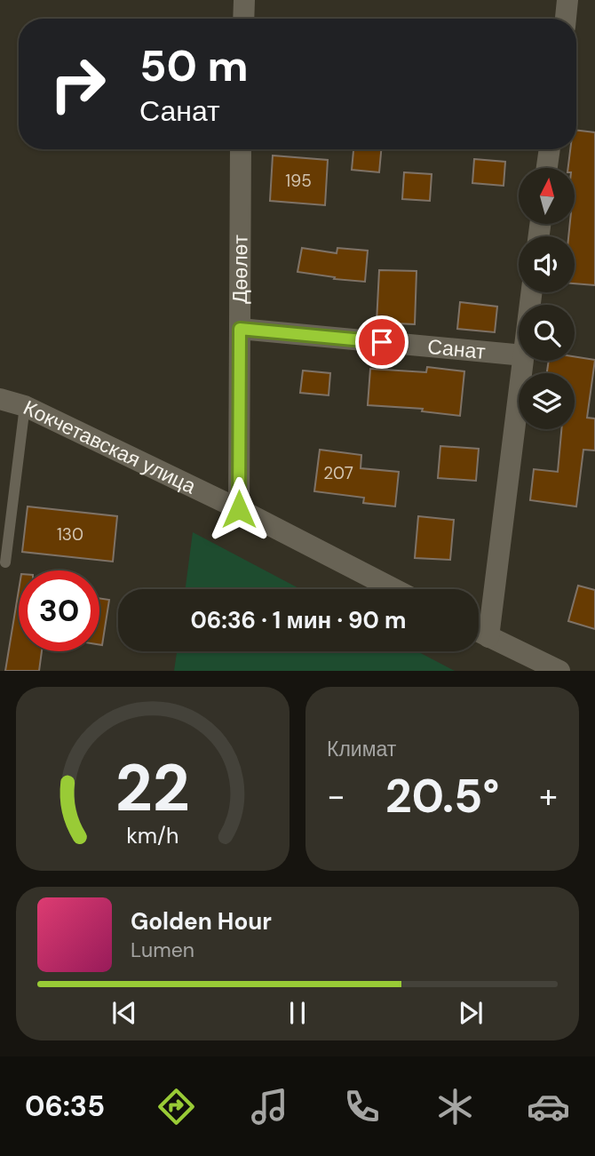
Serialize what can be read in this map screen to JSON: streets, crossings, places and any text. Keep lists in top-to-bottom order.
{
  "streets": {
    "street": ["Дөөлөт", "Санат", "Кокчетавская улица"]
  },
  "crossings": [
    ["Дөөлөт", "Санат"],
    ["Дөөлөт", "Кокчетавская улица"]
  ],
  "house_numbers": ["195", "207", "130"],
  "north": "top",
  "page": {
    "turn": ["50 m", "Санат"],
    "limit": "30",
    "trip": "06:36 · 1 мин · 90 m",
    "tile": "Климат",
    "heat": ["−", "20.5°", "+"],
    "song": ["Golden Hour", "Lumen"],
    "tabs": "06:35",
    "gauge": ["22", "km/h"]
  }
}
